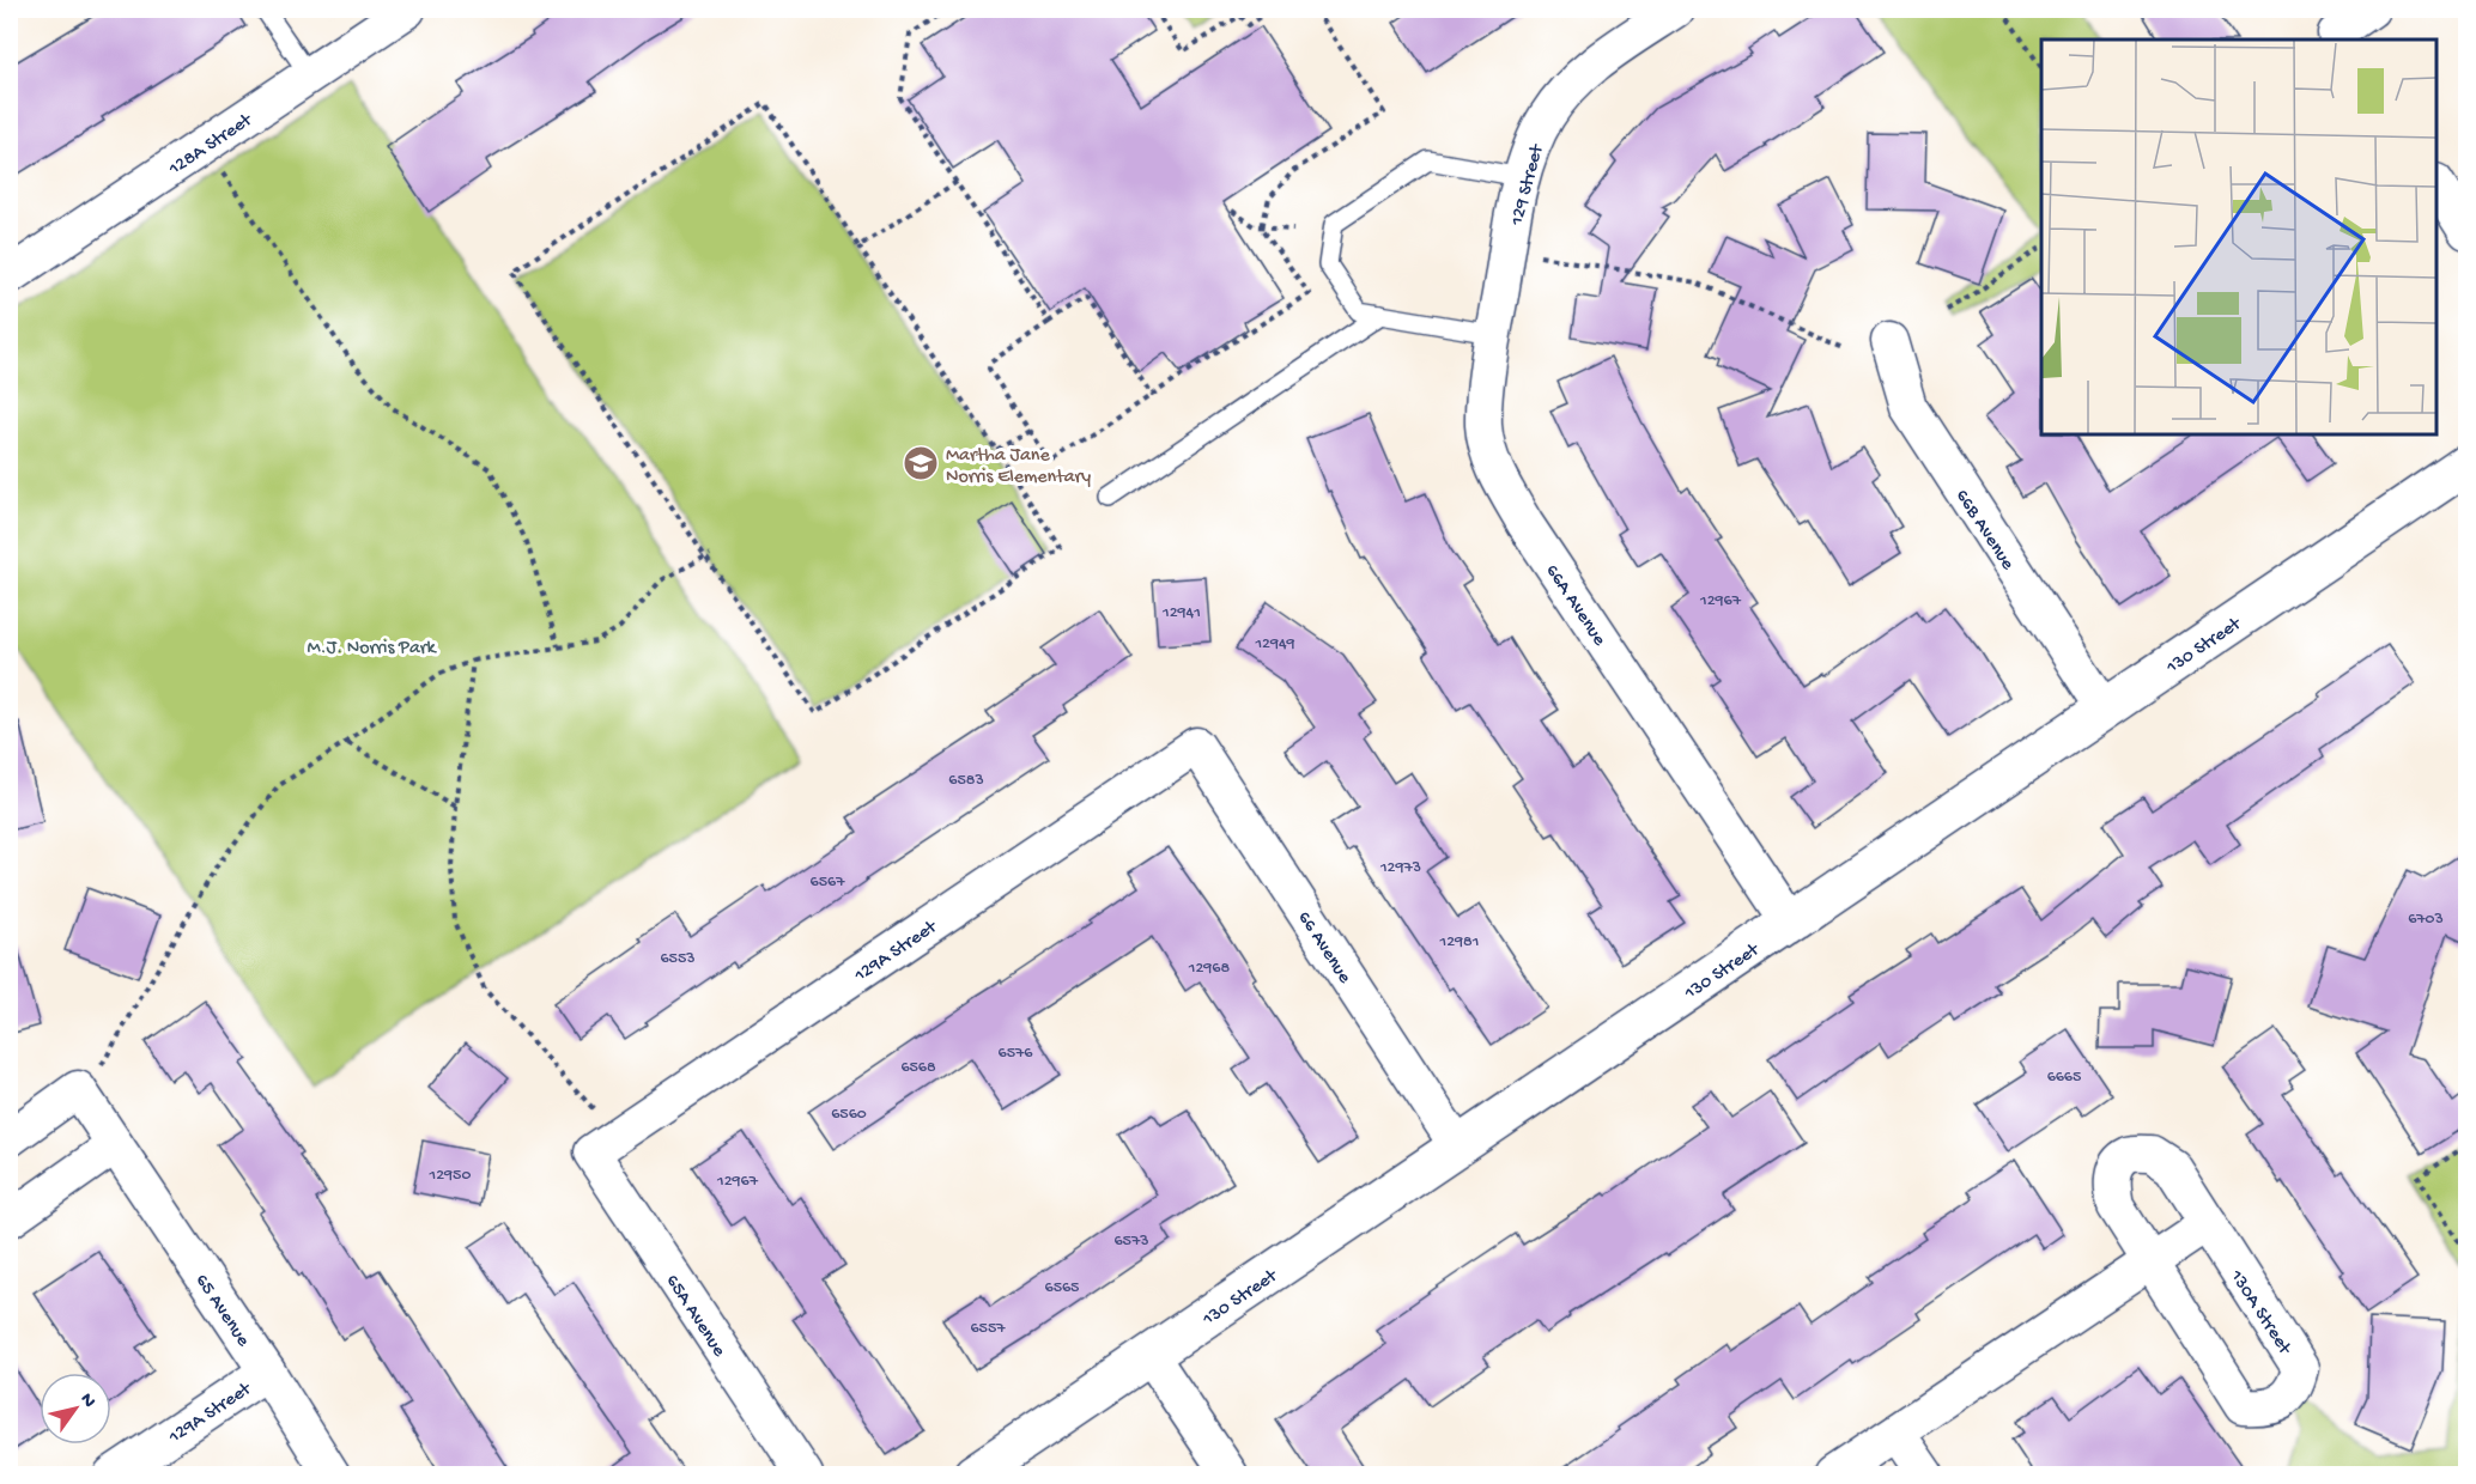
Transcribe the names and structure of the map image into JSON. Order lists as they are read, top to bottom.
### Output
{
  "streets": {
    "street": [
      "128A Street",
      "129 Street",
      "66B Avenue",
      "66A Avenue",
      "130 Street",
      "66 Avenue",
      "129A Street",
      "65 Avenue",
      "130A Street",
      "65A Avenue"
    ]
  },
  "crossings": [
    ["129 Street", "66A Avenue"],
    ["66B Avenue", "130 Street"],
    ["66A Avenue", "130 Street"],
    ["130 Street", "66 Avenue"],
    ["66 Avenue", "129A Street"],
    ["129A Street", "65 Avenue"],
    ["129A Street", "65A Avenue"]
  ],
  "parks": ["M.J. Norris Park"],
  "places": {
    "school or university": ["Martha Jane Norris Elementary"]
  },
  "house_numbers": [
    "12967",
    "12941",
    "12949",
    "6583",
    "12973",
    "6567",
    "6703",
    "12981",
    "6553",
    "12968",
    "6576",
    "6568",
    "6665",
    "6560",
    "12950",
    "12967",
    "6573",
    "6565",
    "6557"
  ],
  "north": "top right"
}
